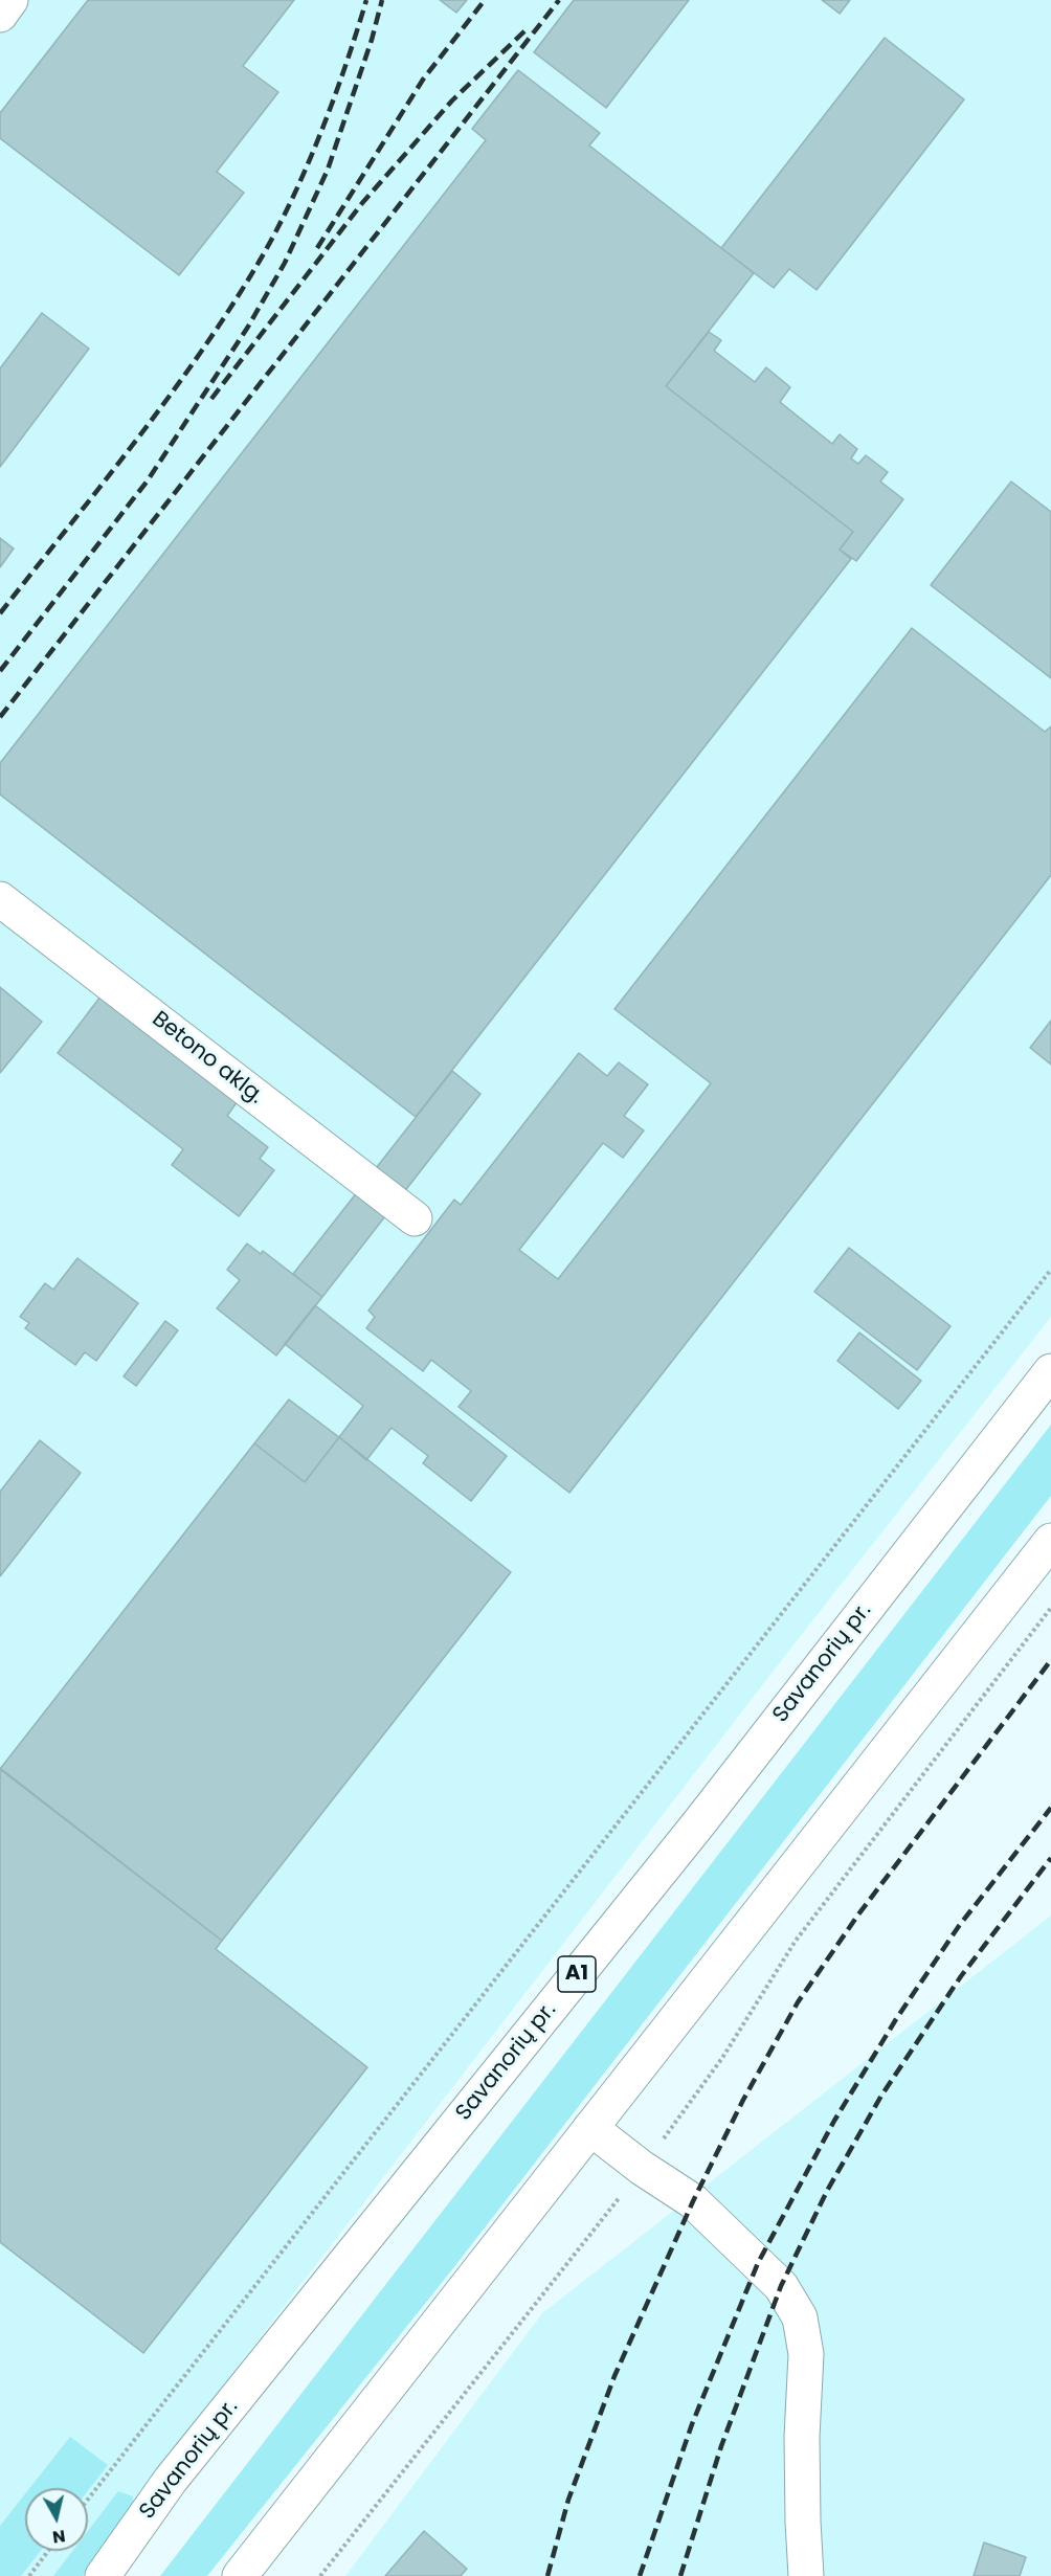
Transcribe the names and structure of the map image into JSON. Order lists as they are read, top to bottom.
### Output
{
  "streets": {
    "main road": ["Betono aklg.", "Savanorių pr.", "A1"]
  },
  "north": "bottom"
}
